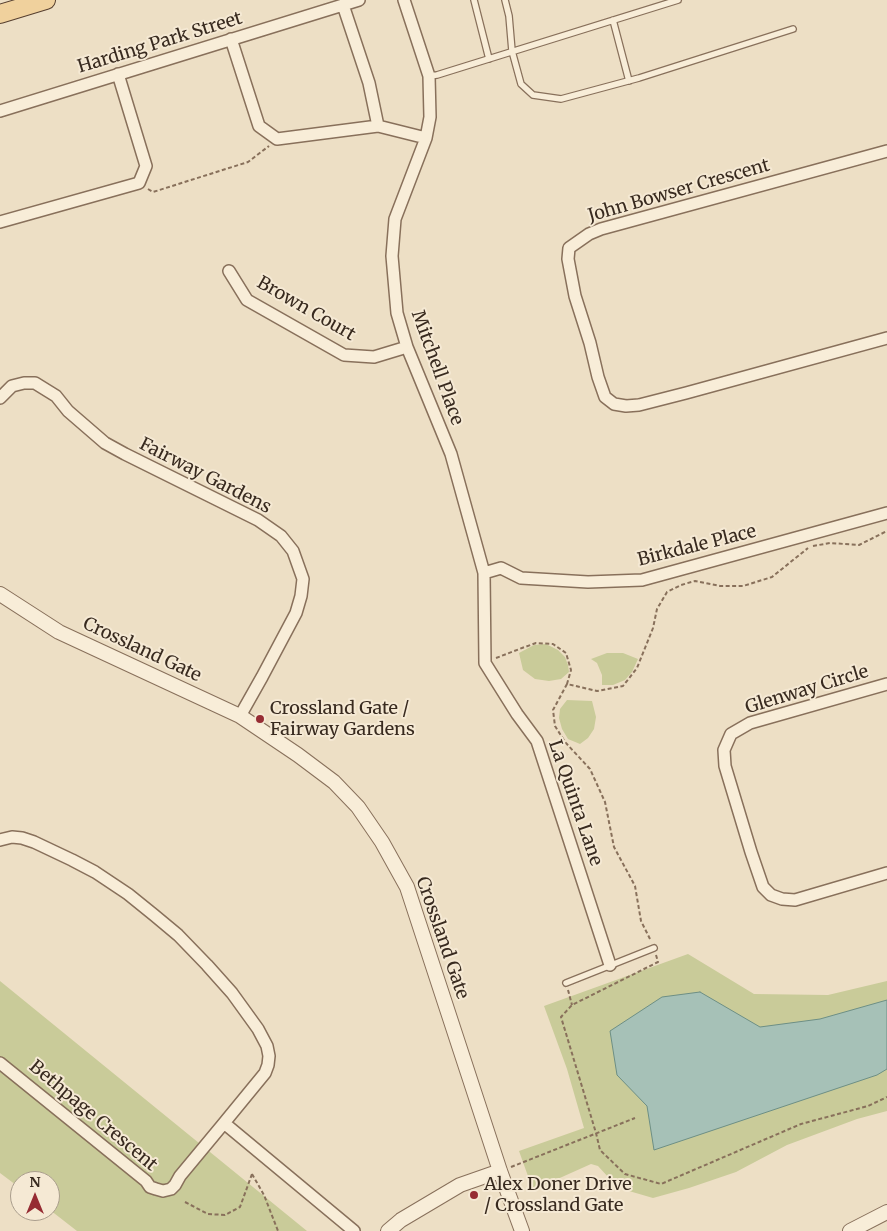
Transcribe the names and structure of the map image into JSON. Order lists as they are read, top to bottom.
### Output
{
  "streets": {
    "street": [
      "Harding Park Street",
      "John Bowser Crescent",
      "Brown Court",
      "Mitchell Place",
      "Fairway Gardens",
      "Birkdale Place",
      "Crossland Gate",
      "Glenway Circle",
      "La Quinta Lane",
      "Bethpage Crescent"
    ]
  },
  "crossings": [
    ["Brown Court", "Mitchell Place"],
    ["Mitchell Place", "Birkdale Place"],
    ["Mitchell Place", "La Quinta Lane"],
    ["Fairway Gardens", "Crossland Gate"]
  ],
  "places": ["Crossland Gate / Fairway Gardens", "Alex Doner Drive / Crossland Gate"],
  "north": "top"
}
